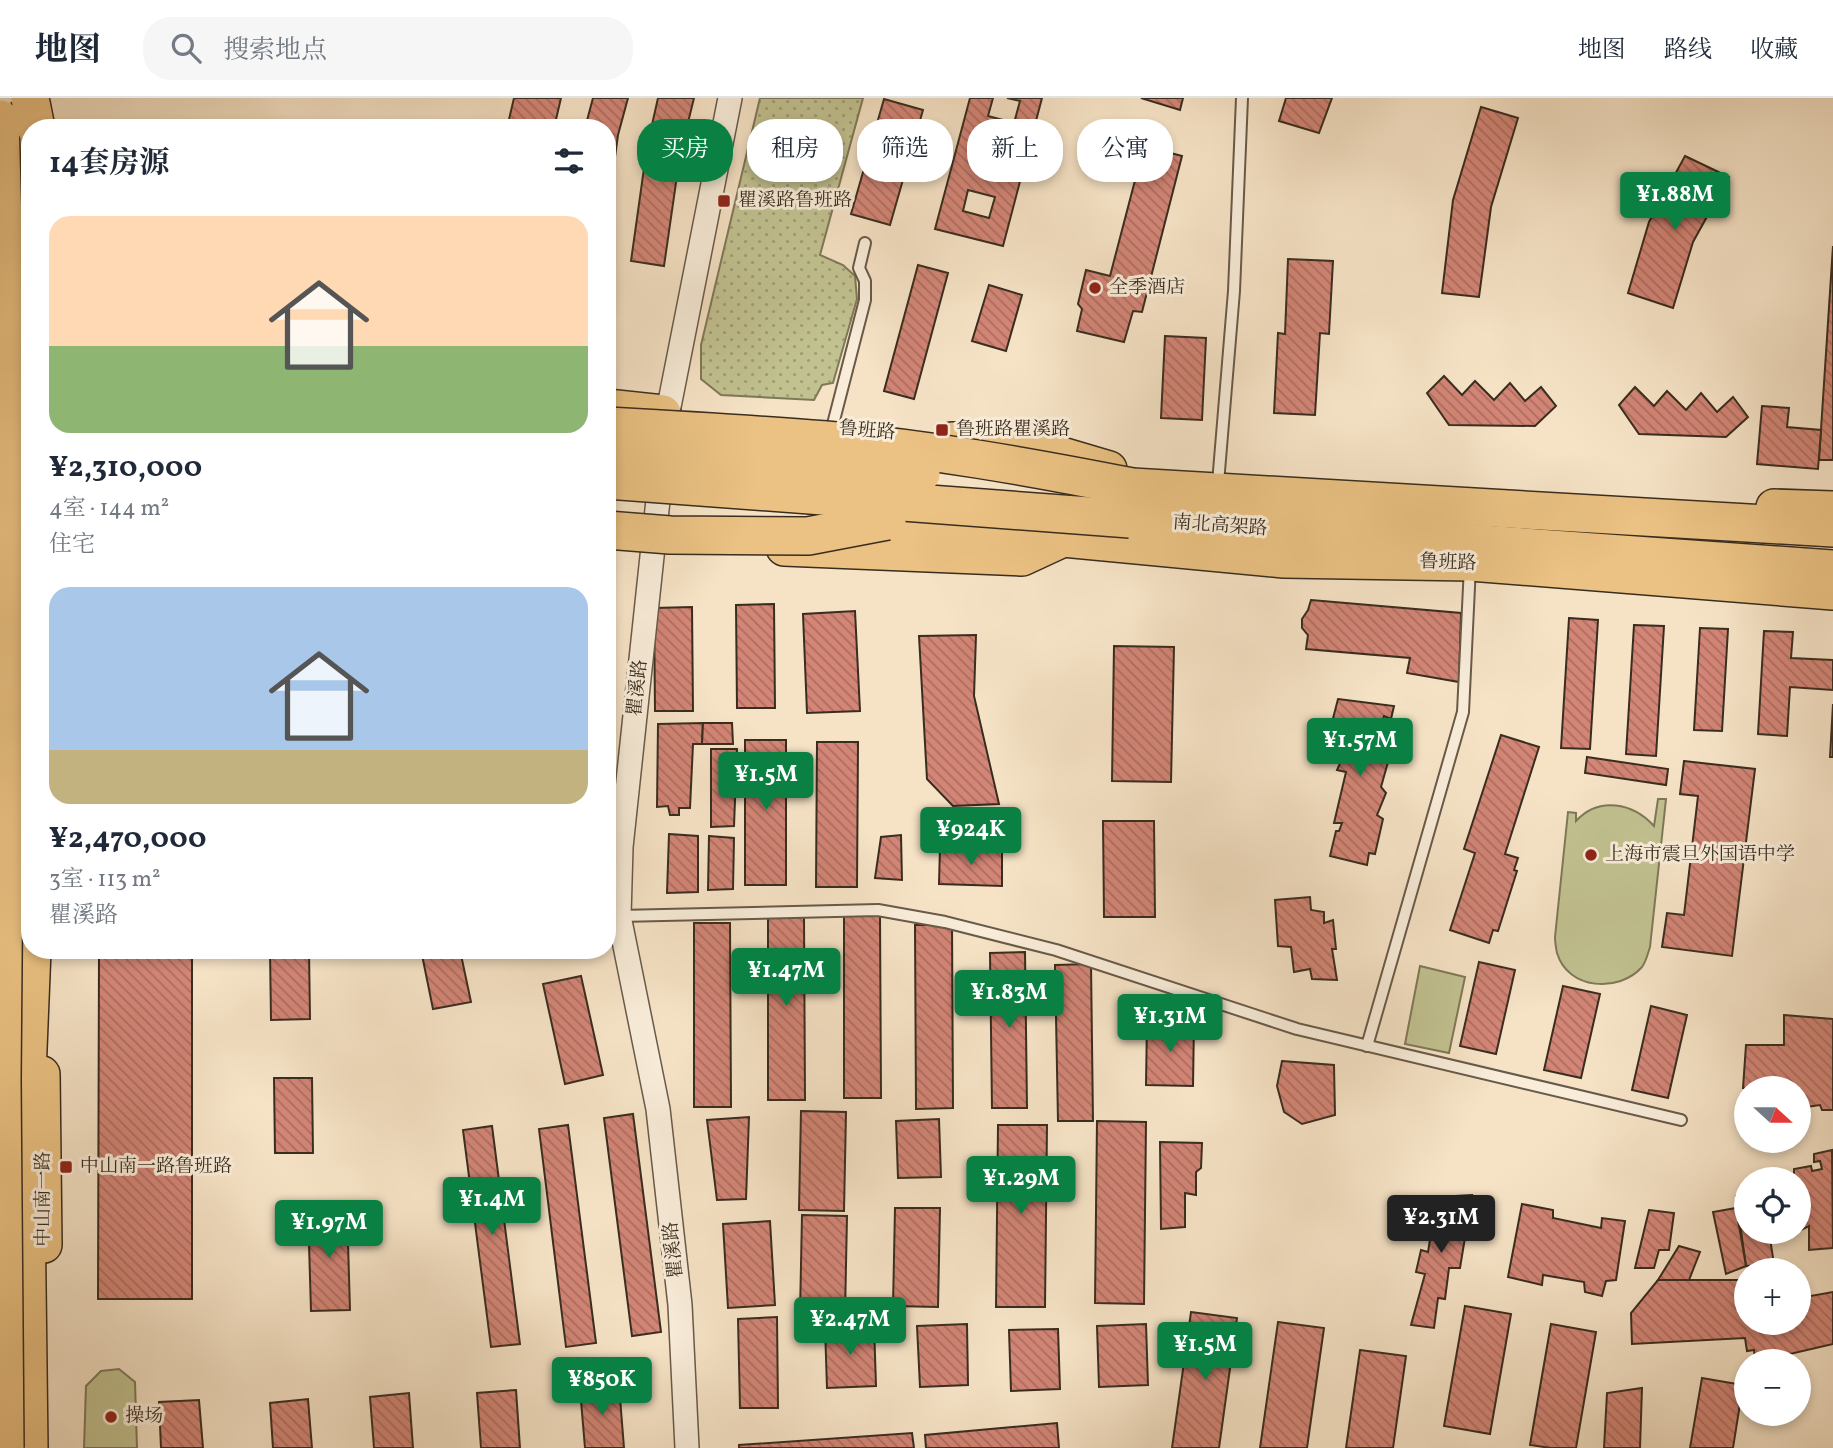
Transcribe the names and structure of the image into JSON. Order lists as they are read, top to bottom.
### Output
{
  "streets": {
    "highway": ["南北高架路"],
    "main road": ["鲁班路", "中山南一路"],
    "street": ["瞿溪路"]
  },
  "crossings": [
    ["鲁班路", "南北高架路"],
    ["鲁班路", "瞿溪路"]
  ],
  "places": {
    "transit": ["瞿溪路鲁班路", "鲁班路瞿溪路", "中山南一路鲁班路"],
    "other": ["全季酒店", "上海市震旦外国语中学", "操场"]
  },
  "north": "right",
  "page": {
    "header": "地图",
    "search": "搜索地点",
    "nav": ["地图", "路线", "收藏"],
    "chip": [
      "买房",
      "租房",
      "筛选",
      "新上",
      "公寓"
    ],
    "heading": "14套房源",
    "price": [
      "¥1.88M",
      "¥1.57M",
      "¥1.5M",
      "¥924K",
      "¥1.47M",
      "¥1.83M",
      "¥1.31M",
      "¥1.29M",
      "¥1.4M",
      "¥2.31M",
      "¥1.97M",
      "¥2.47M",
      "¥1.5M",
      "¥850K"
    ],
    "list": [
      {
        "name": "¥2,310,000",
        "note": "4室 · 144 m² · 住宅"
      },
      {
        "name": "¥2,470,000",
        "note": "3室 · 113 m² · 瞿溪路"
      }
    ],
    "map_buttons": ["+", "−"]
  }
}
